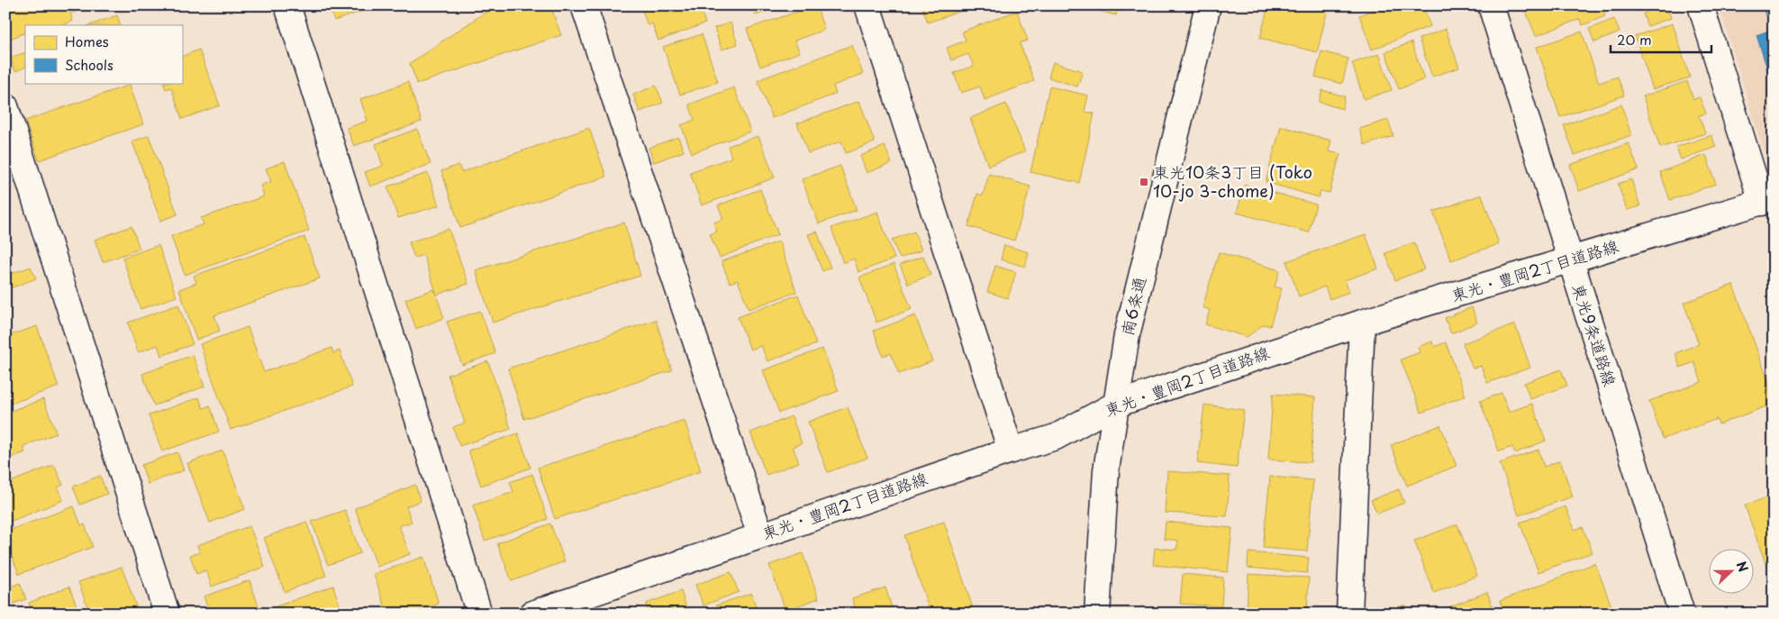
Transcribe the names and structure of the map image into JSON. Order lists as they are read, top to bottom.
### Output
{
  "streets": {
    "street": ["東光・豊岡2丁目道路線", "南6条通", "東光9条道路線"]
  },
  "crossings": [
    ["東光・豊岡2丁目道路線", "南6条通"],
    ["東光・豊岡2丁目道路線", "東光9条道路線"]
  ],
  "places": {
    "transit": ["東光10条3丁目 (Toko 10-jo 3-chome)"]
  },
  "legend": ["Homes", "Schools"],
  "scale_bar": "20 m",
  "north": "right"
}
